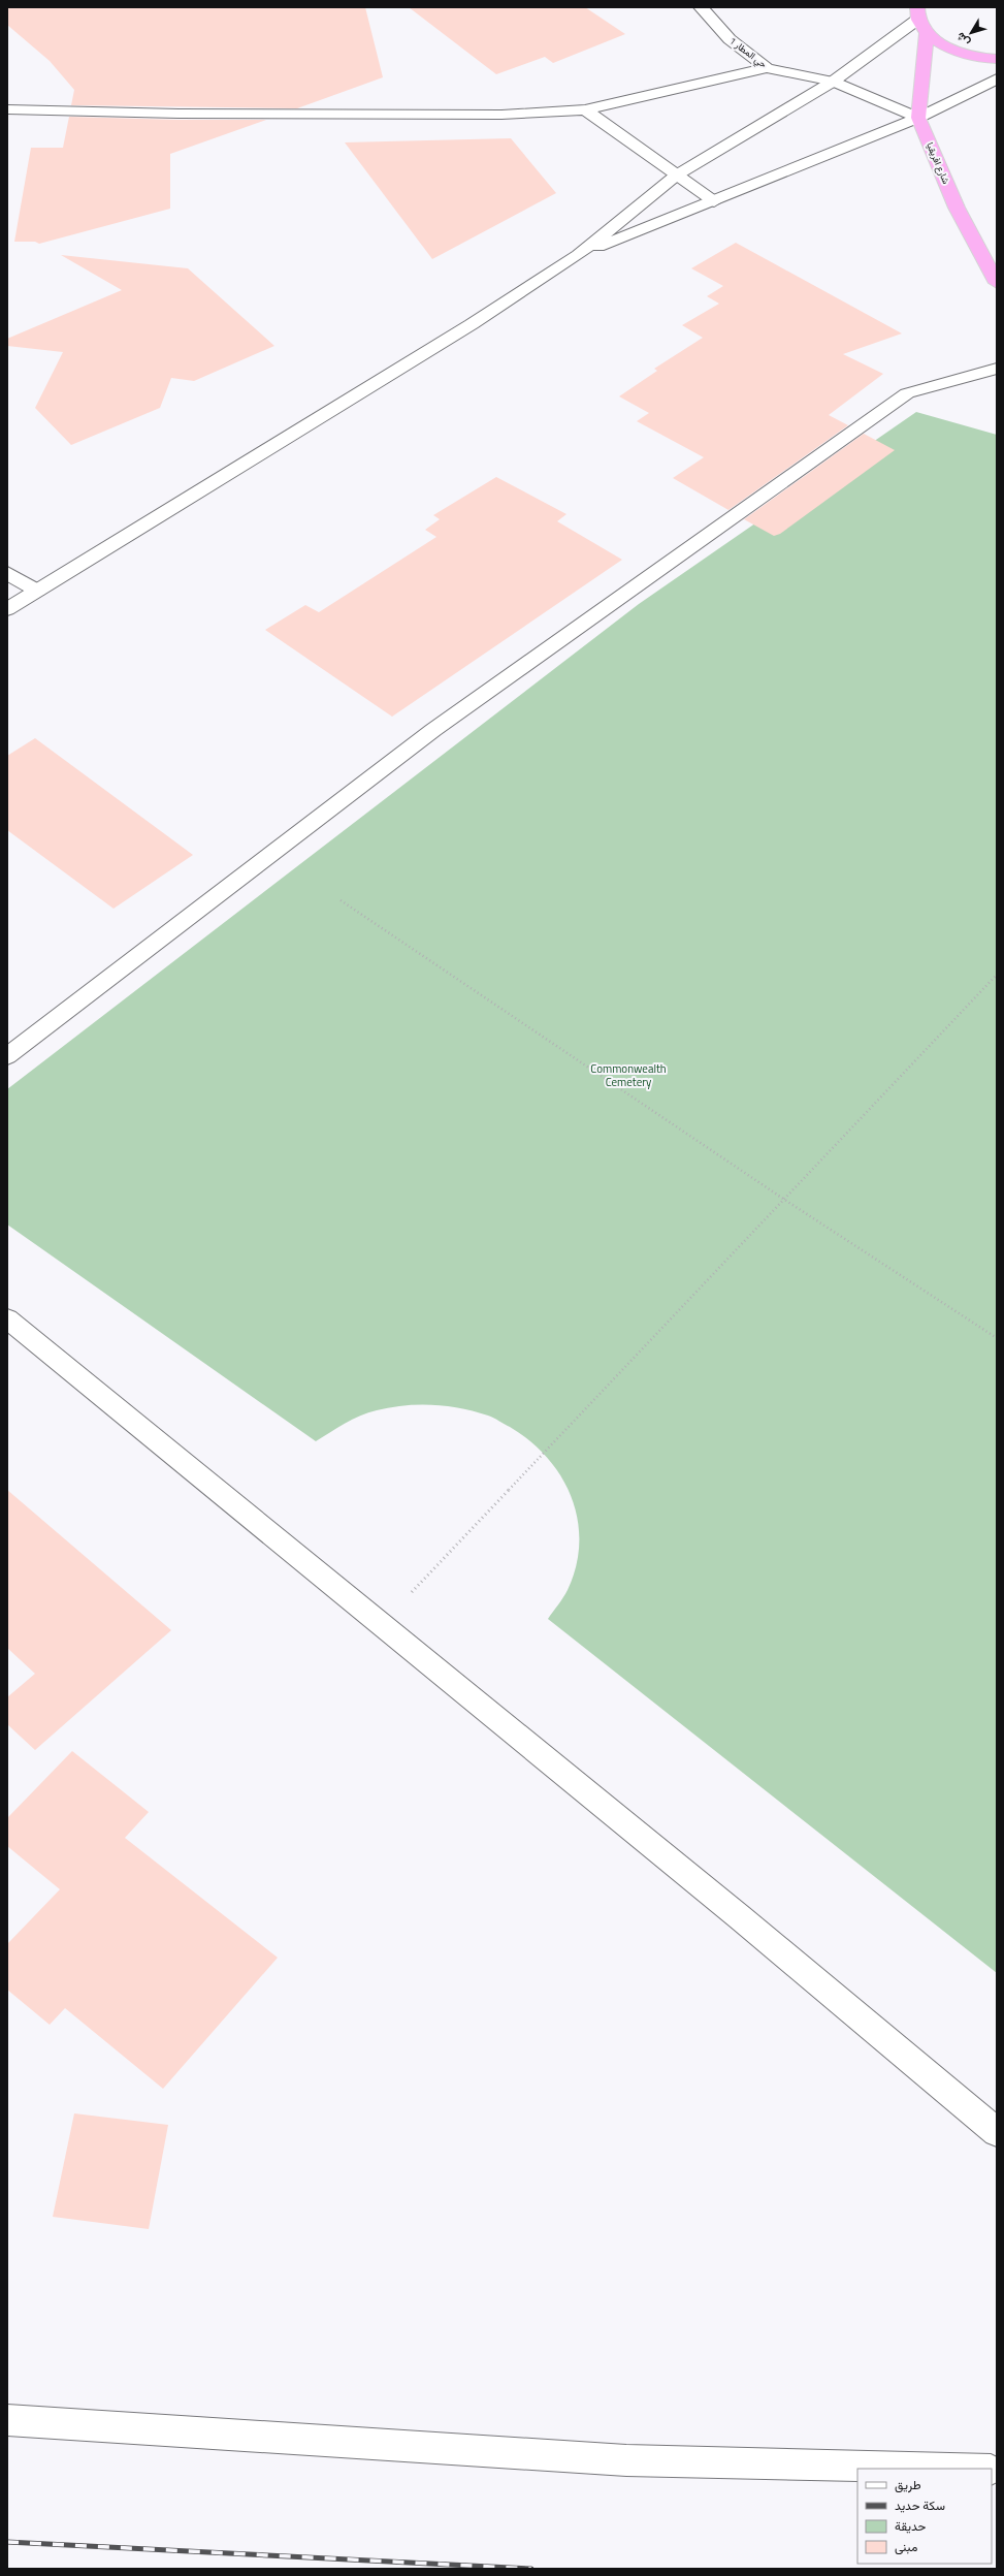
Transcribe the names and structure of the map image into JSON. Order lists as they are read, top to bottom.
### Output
{
  "streets": {
    "highway": ["شارع افريقيا"],
    "street": ["حي المطار 1"]
  },
  "crossings": [
    ["حي المطار 1", "شارع افريقيا"]
  ],
  "parks": ["Commonwealth Cemetery"],
  "legend": [
    "طريق",
    "سكة حديد",
    "حديقة",
    "مبنى"
  ],
  "north": "bottom left"
}
